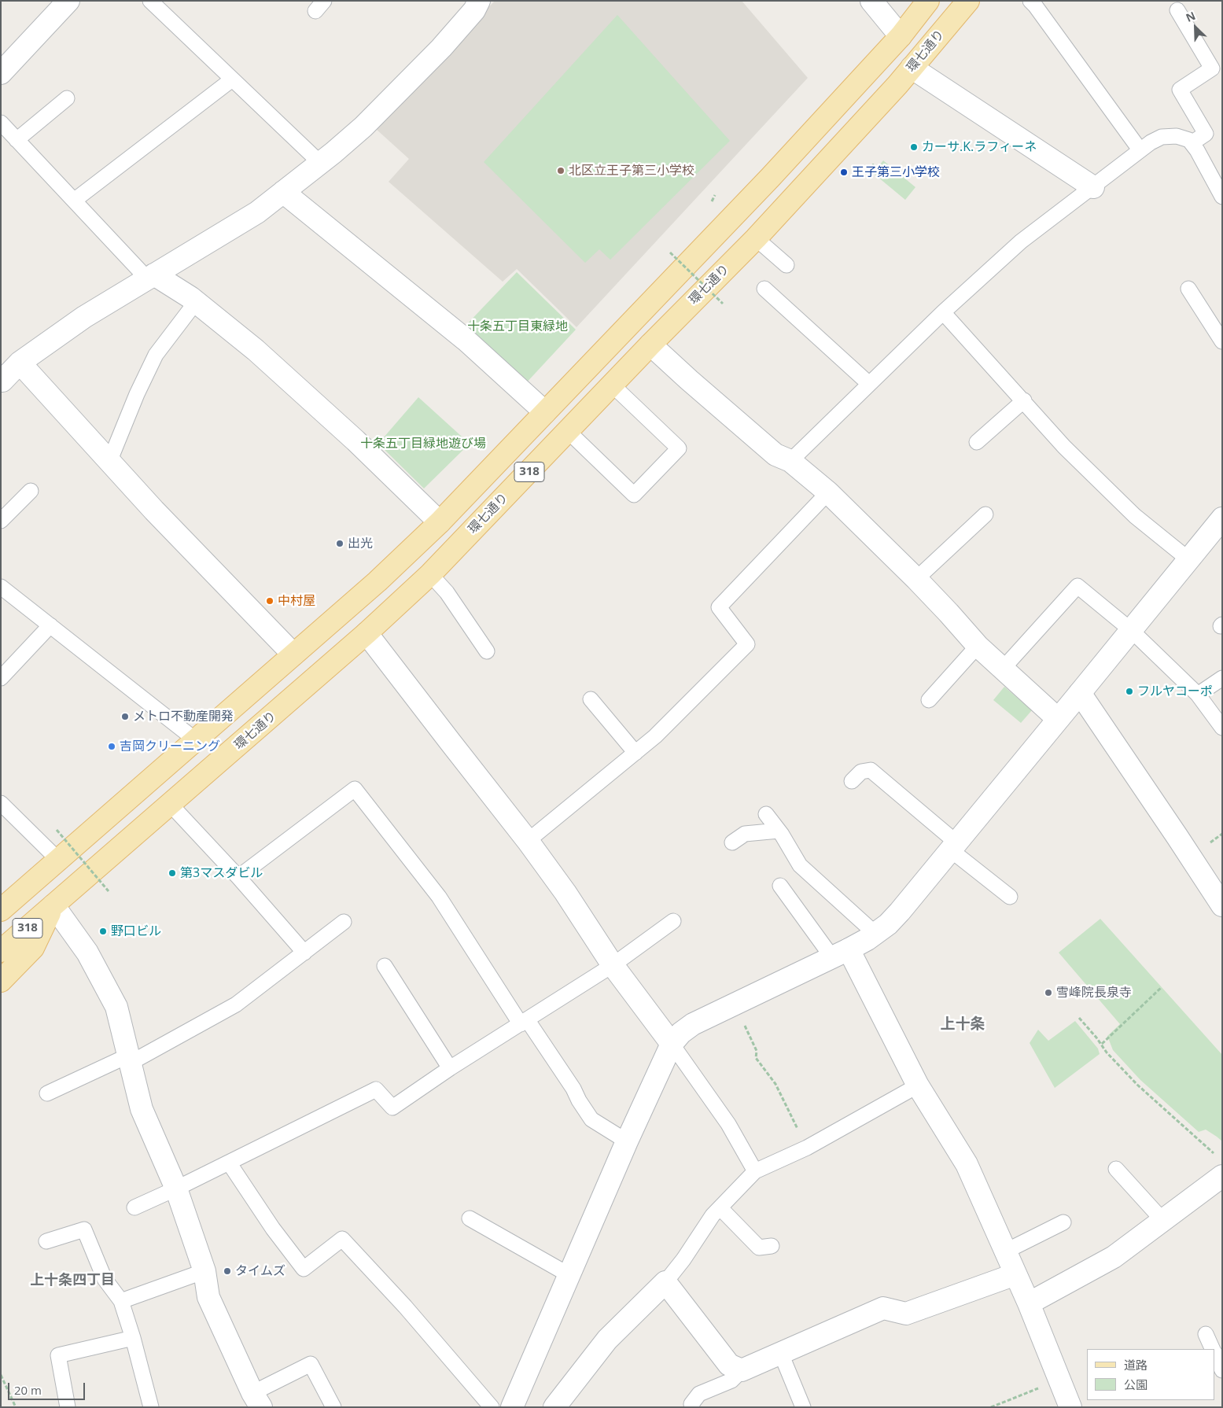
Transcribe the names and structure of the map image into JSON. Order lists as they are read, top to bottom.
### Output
{
  "streets": {
    "main road": ["環七通り", "318"]
  },
  "districts": ["上十条", "上十条四丁目"],
  "parks": ["十条五丁目東緑地", "十条五丁目緑地遊び場"],
  "places": [
    "カーサ.K.ラフィーネ",
    "北区立王子第三小学校",
    "王子第三小学校",
    "出光",
    "中村屋",
    "フルヤコーポ",
    "メトロ不動産開発",
    "吉岡クリーニング",
    "第3マスダビル",
    "野口ビル",
    "雪峰院長泉寺",
    "タイムズ"
  ],
  "legend": ["道路", "公園"],
  "scale_bar": "20 m",
  "north": "top left"
}
